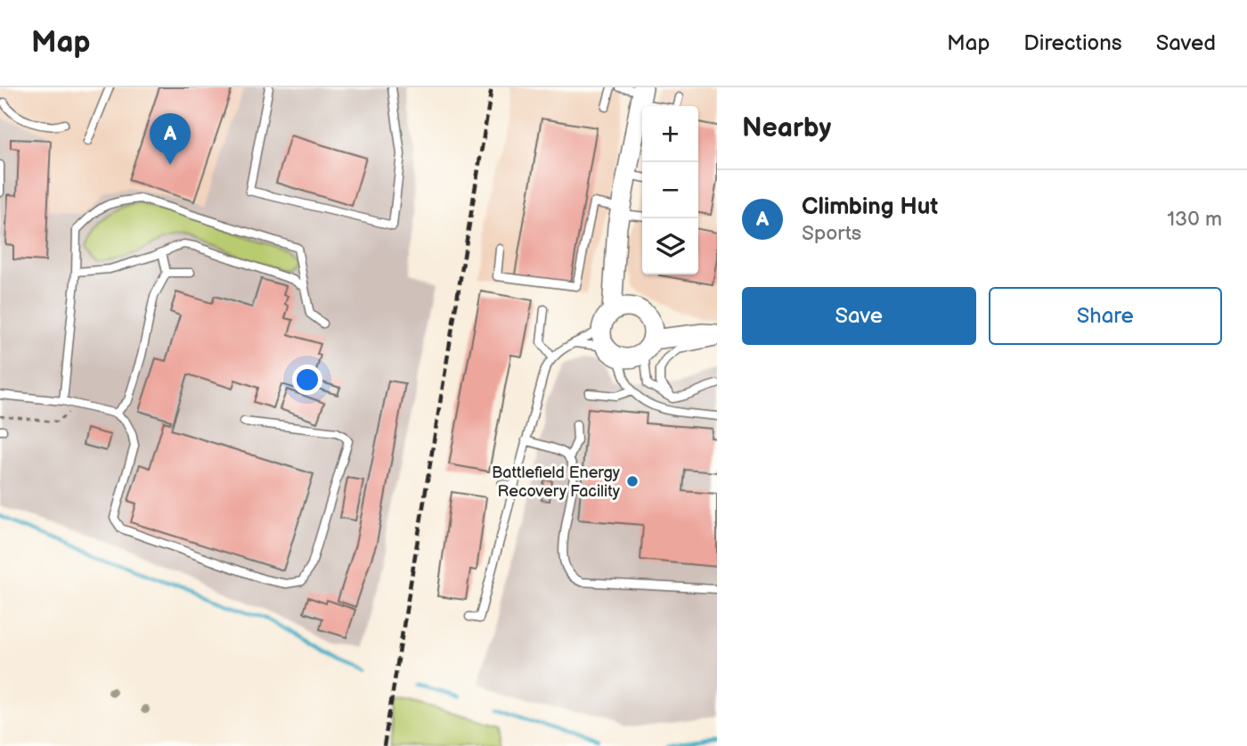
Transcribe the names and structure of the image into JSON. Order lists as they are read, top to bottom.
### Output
{
  "places": ["Battlefield Energy Recovery Facility"],
  "page": {
    "header": "Map",
    "nav": ["Map", "Directions", "Saved"],
    "heading": "Nearby",
    "map_buttons": ["+", "−"],
    "pins": "A",
    "list": [
      {
        "mark": "A",
        "name": "Climbing Hut",
        "note": "Sports",
        "value": "130 m"
      }
    ],
    "buttons": ["Save", "Share"]
  }
}
